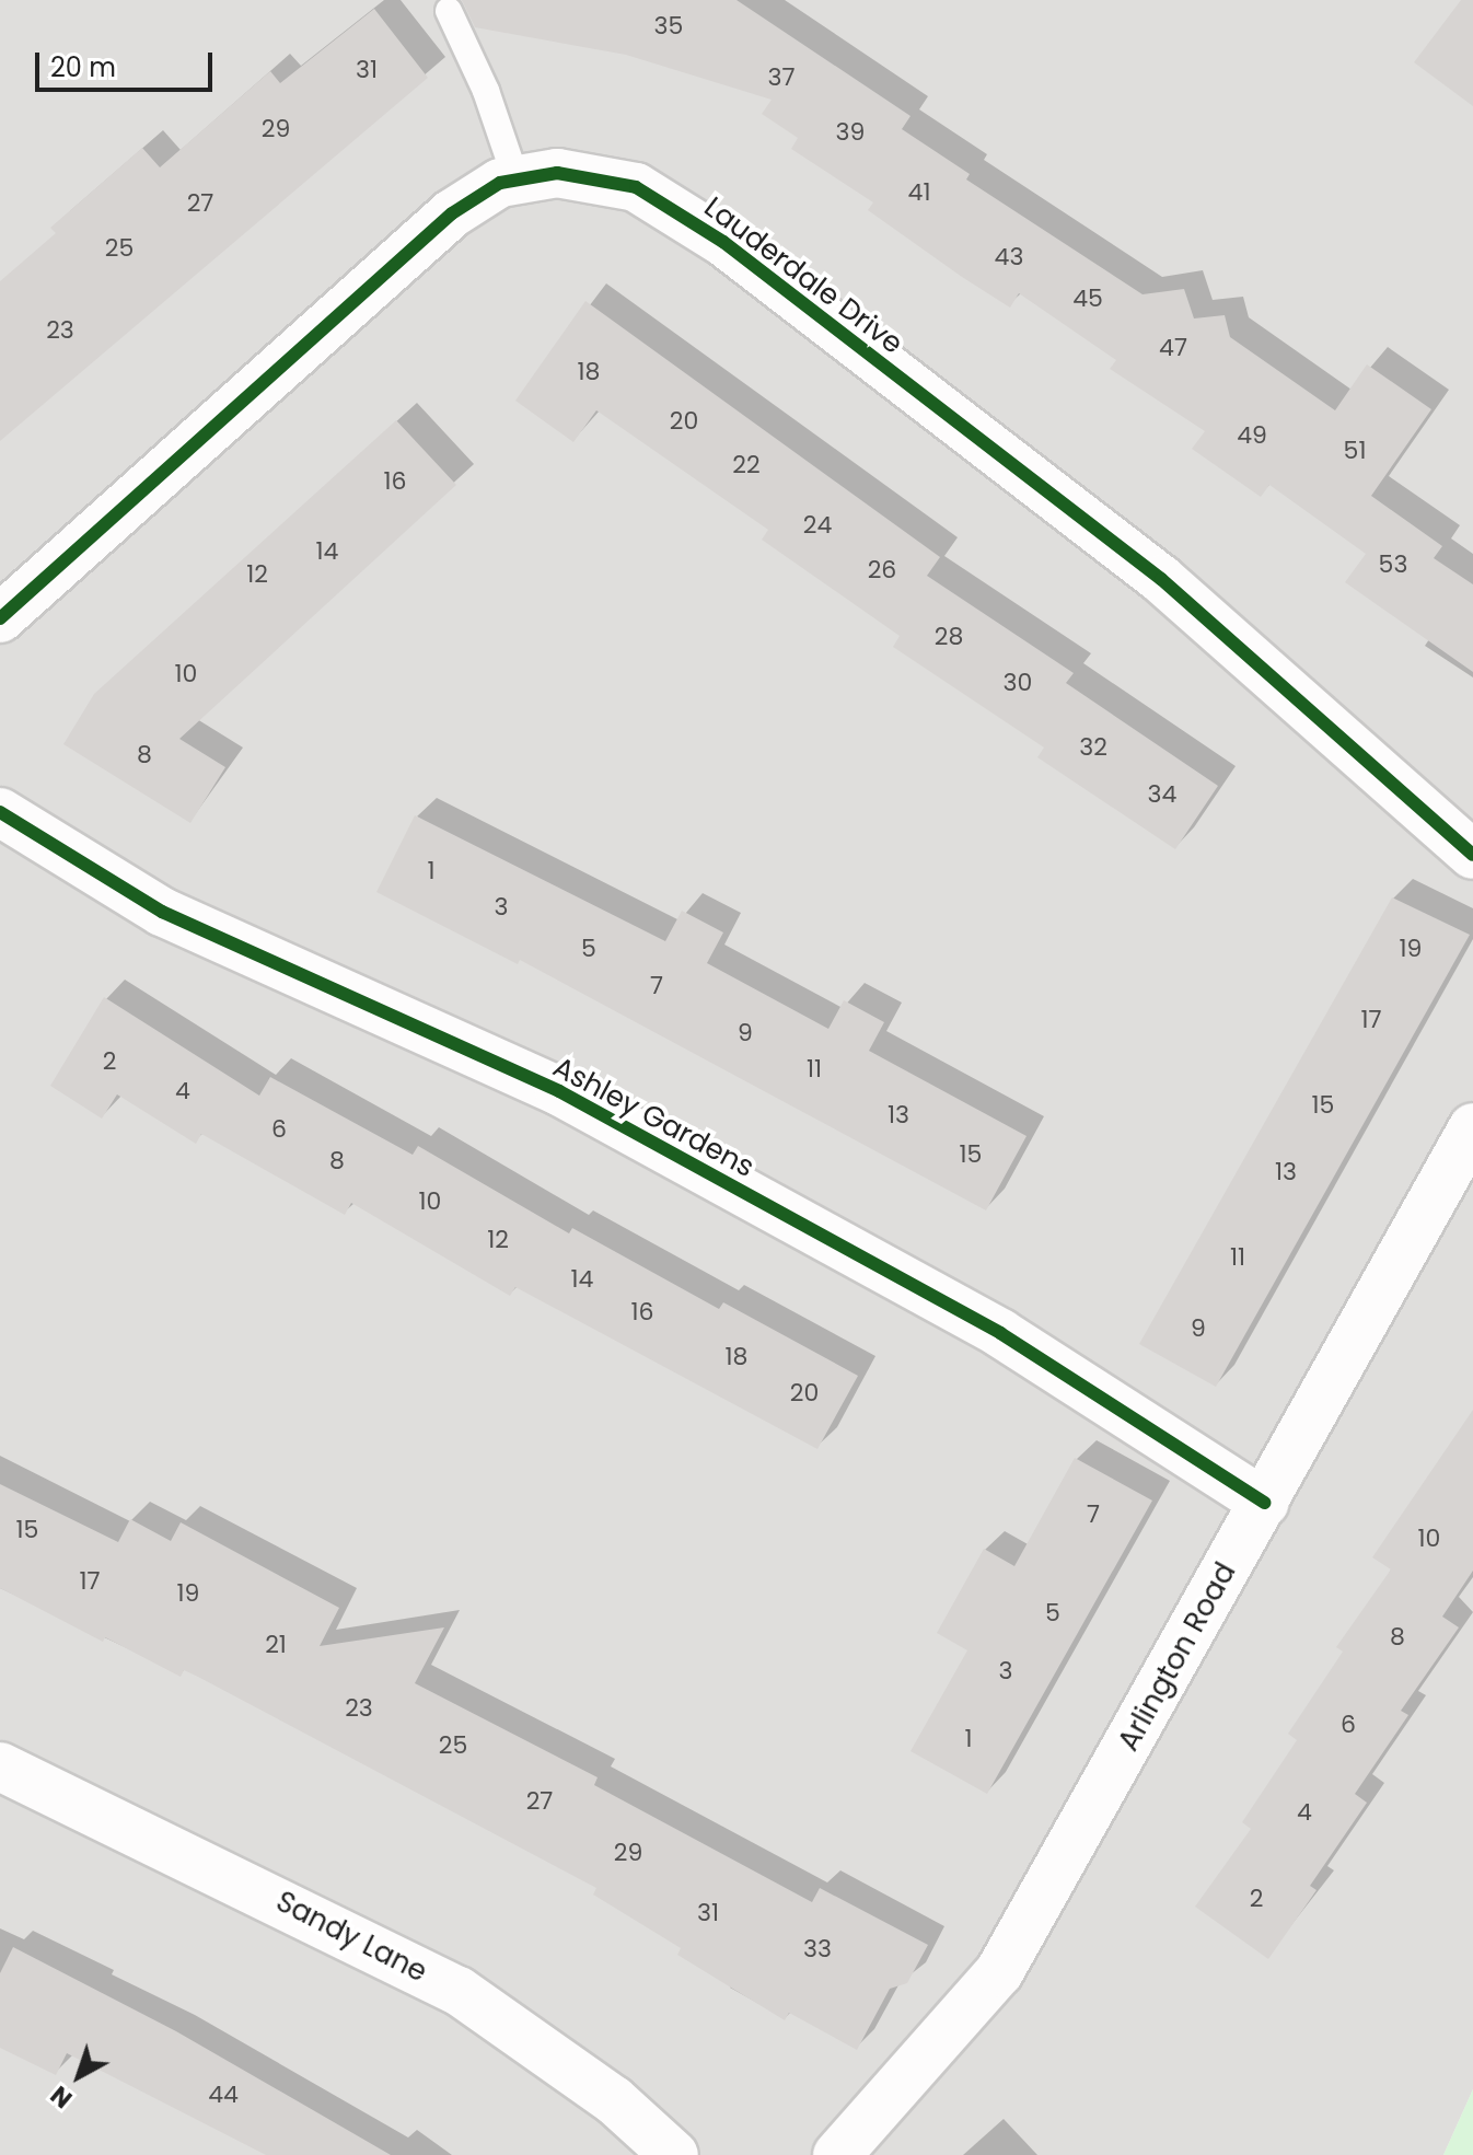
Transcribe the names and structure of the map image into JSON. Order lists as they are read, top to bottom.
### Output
{
  "streets": {
    "street": [
      "Lauderdale Drive",
      "Ashley Gardens",
      "Arlington Road",
      "Sandy Lane"
    ]
  },
  "crossings": [
    ["Ashley Gardens", "Arlington Road"]
  ],
  "house_numbers": [
    "35",
    "31",
    "37",
    "29",
    "39",
    "41",
    "27",
    "25",
    "43",
    "45",
    "23",
    "47",
    "18",
    "20",
    "49",
    "51",
    "22",
    "16",
    "24",
    "14",
    "53",
    "26",
    "12",
    "28",
    "10",
    "30",
    "32",
    "8",
    "34",
    "1",
    "3",
    "5",
    "19",
    "7",
    "17",
    "9",
    "2",
    "11",
    "4",
    "15",
    "13",
    "6",
    "15",
    "8",
    "13",
    "10",
    "12",
    "11",
    "14",
    "16",
    "9",
    "18",
    "20",
    "7",
    "15",
    "10",
    "17",
    "19",
    "5",
    "8",
    "21",
    "3",
    "23",
    "6",
    "1",
    "25",
    "27",
    "4",
    "29",
    "2",
    "31",
    "33",
    "44"
  ],
  "scale_bar": "20 m",
  "north": "bottom left"
}
